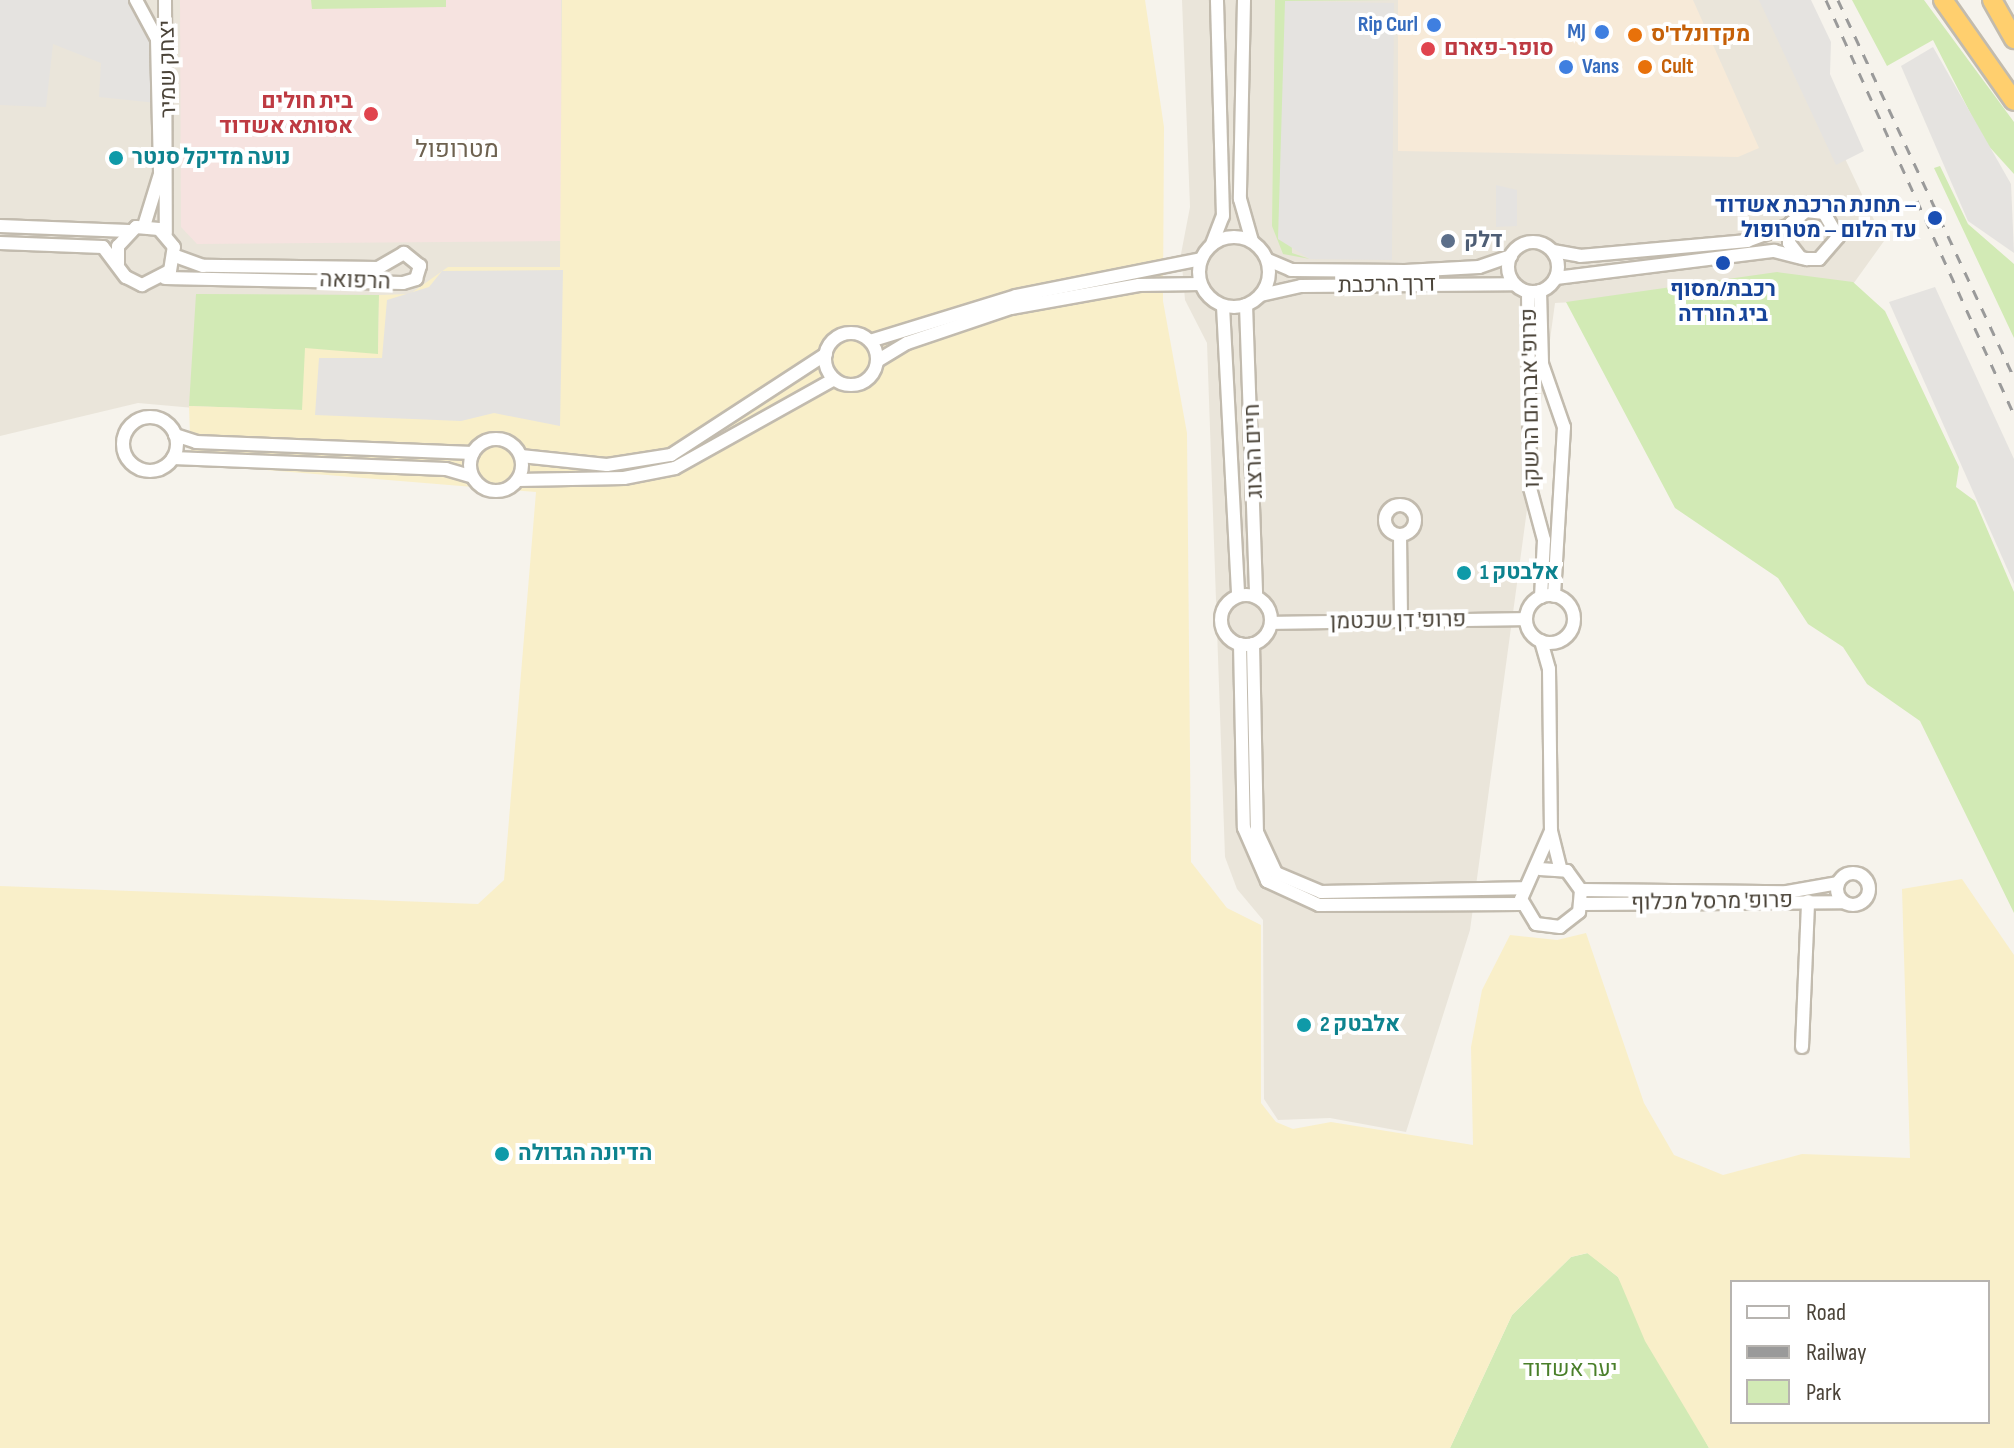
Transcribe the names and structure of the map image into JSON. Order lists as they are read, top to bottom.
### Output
{
  "streets": {
    "street": [
      "יצחק שמיר",
      "הרפואה",
      "דרך הרכבת",
      "פרופ' אברהם הרשקו",
      "חיים הרצוג",
      "פרופ' דן שכטמן",
      "פרופ' מרסל מכלוף"
    ]
  },
  "crossings": [
    ["יצחק שמיר", "הרפואה"],
    ["דרך הרכבת", "פרופ' אברהם הרשקו"],
    ["דרך הרכבת", "חיים הרצוג"],
    ["חיים הרצוג", "פרופ' דן שכטמן"]
  ],
  "districts": ["מטרופול"],
  "parks": ["יער אשדוד"],
  "places": [
    "Rip Curl",
    "MJ",
    "מקדונלד'ס",
    "סופר-פארם",
    "Vans",
    "Cult",
    "בית חולים אסותא אשדוד",
    "נועה מדיקל סנטר",
    "תחנת הרכבת אשדוד – עד הלום – מטרופול",
    "דלק",
    "רכבת/מסוף ביג הורדה",
    "אלבטק 1",
    "אלבטק 2",
    "הדיונה הגדולה"
  ],
  "legend": ["Road", "Railway", "Park"]
}
